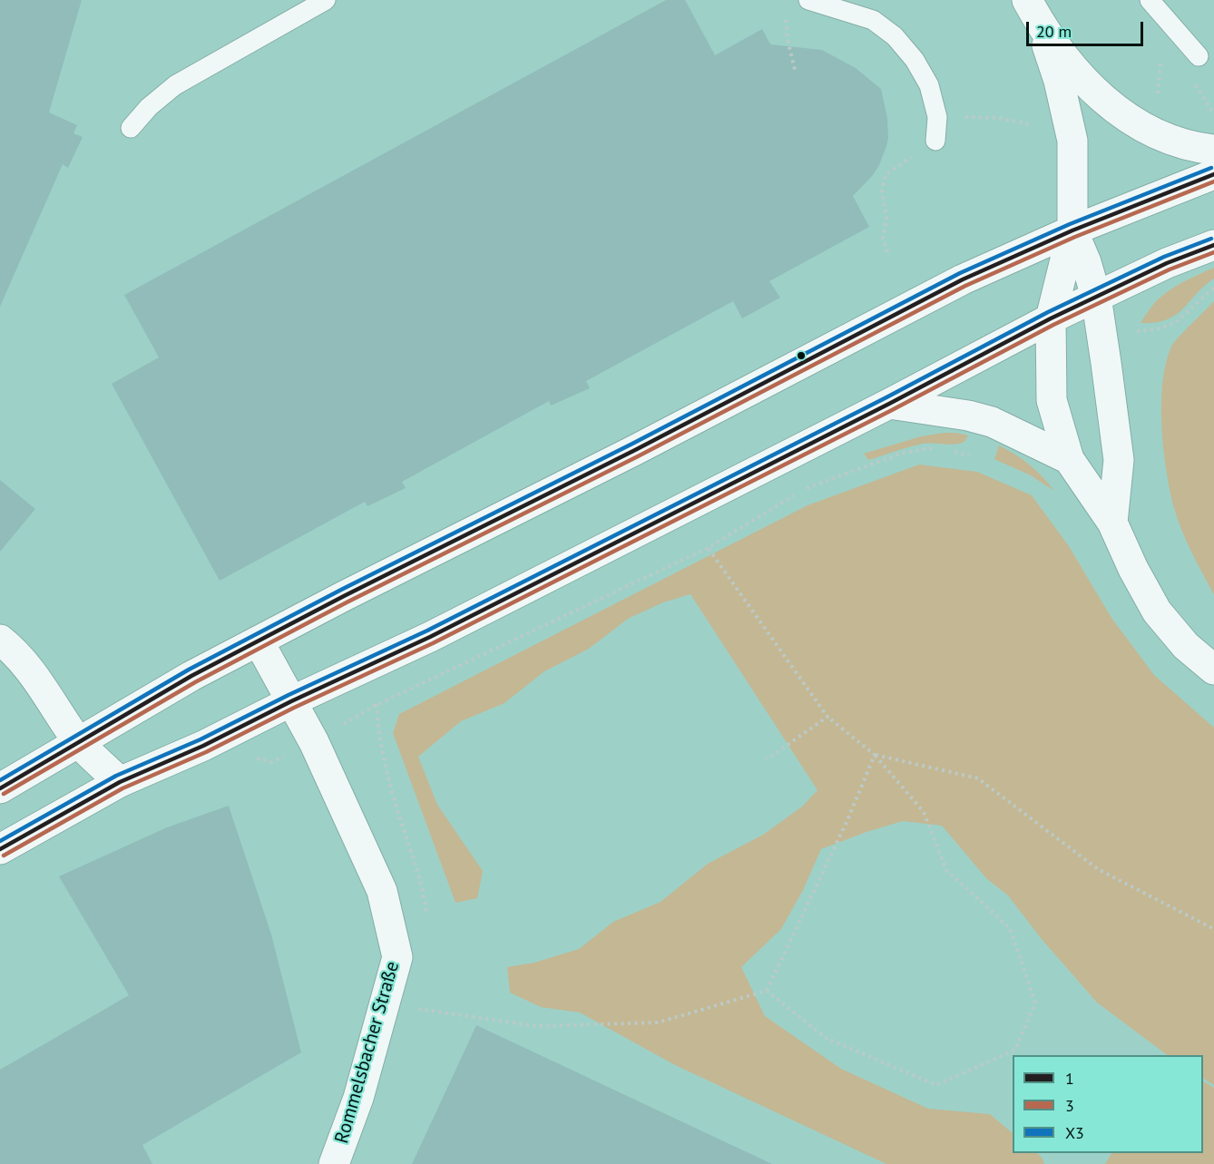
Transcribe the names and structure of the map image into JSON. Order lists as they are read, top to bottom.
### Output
{
  "streets": {
    "main road": ["Rommelsbacher Straße"]
  },
  "lines": ["transit line X3", "transit line 1", "transit line 3"],
  "legend": ["1", "3", "X3"],
  "scale_bar": "20 m"
}
